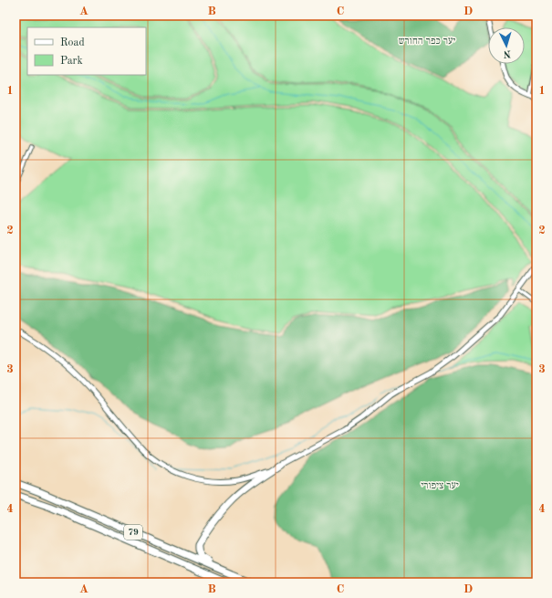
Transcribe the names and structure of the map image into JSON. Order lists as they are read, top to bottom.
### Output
{
  "streets": {
    "highway": ["79"]
  },
  "parks": ["יער כפר החורש", "יער ציפורי"],
  "legend": ["Road", "Park"],
  "north": "bottom",
  "grid": {
    "columns": [
      "A",
      "B",
      "C",
      "D"
    ],
    "rows": [
      "1",
      "2",
      "3",
      "4"
    ]
  }
}
